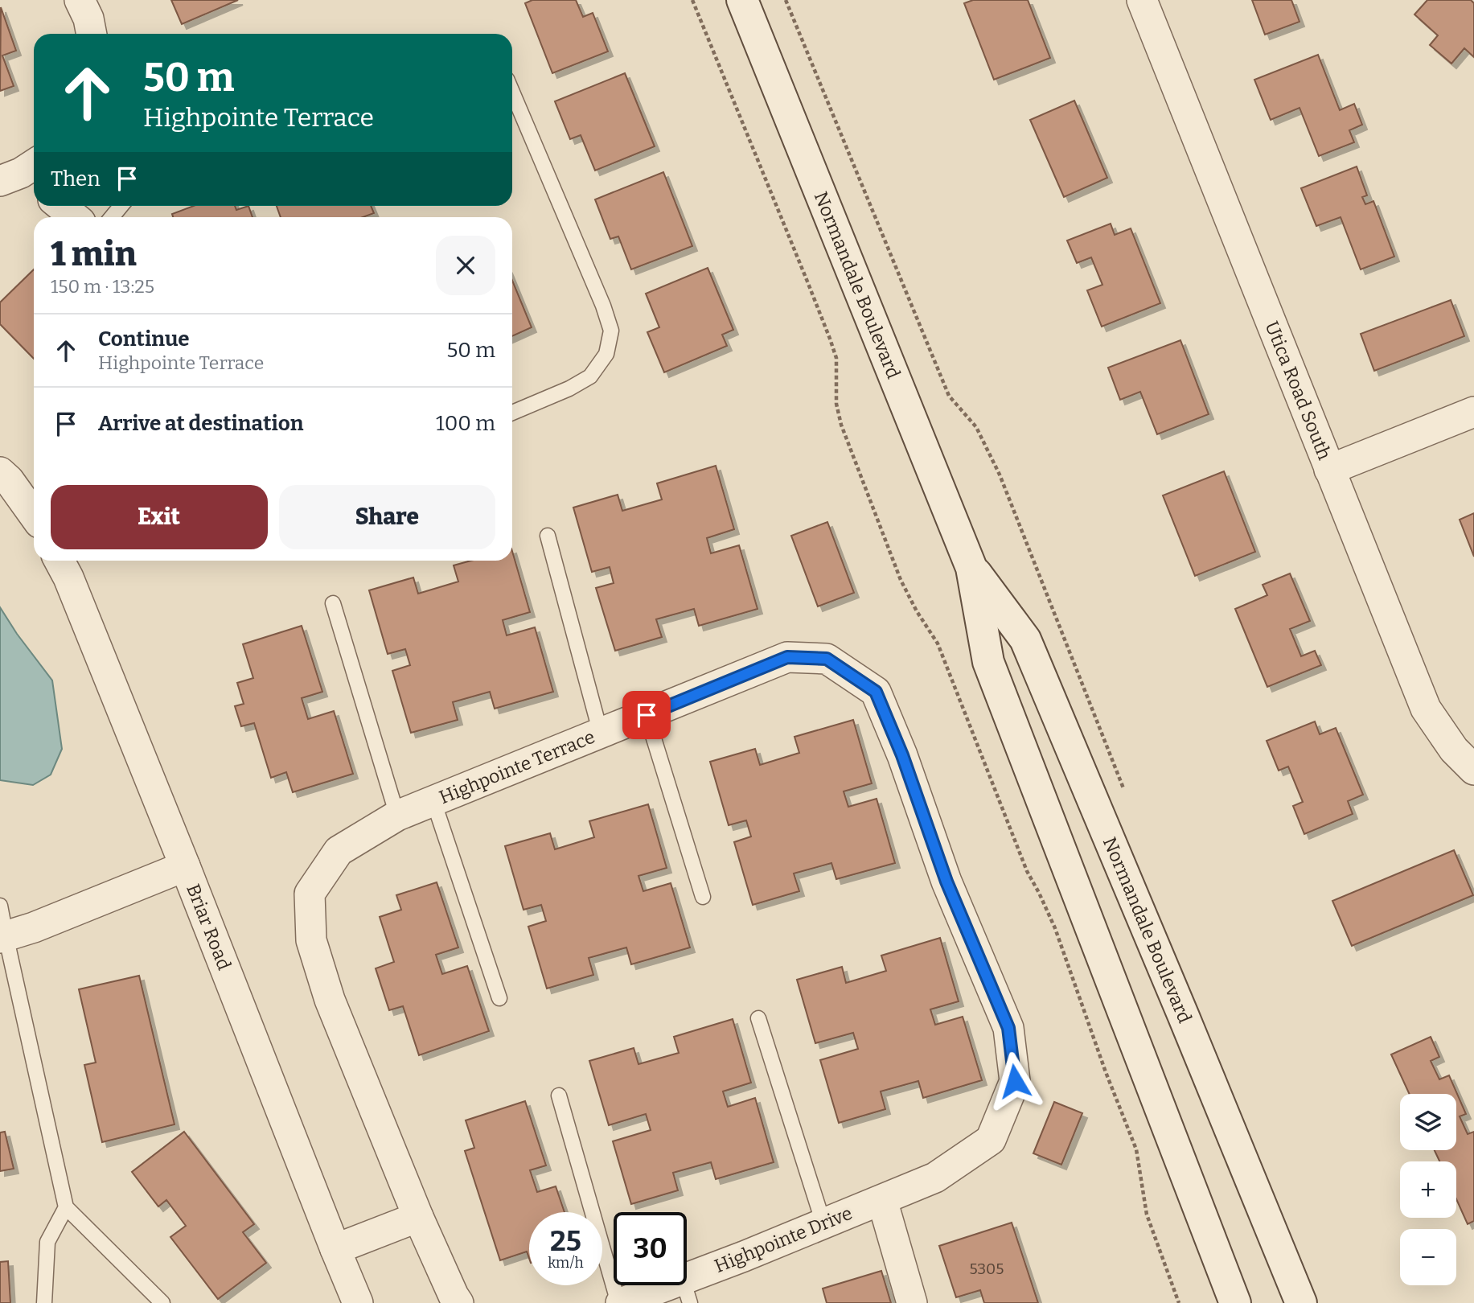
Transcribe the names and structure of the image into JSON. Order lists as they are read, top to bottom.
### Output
{
  "streets": {
    "main road": ["Normandale Boulevard"],
    "street": [
      "Utica Road South",
      "Highpointe Terrace",
      "Briar Road",
      "Highpointe Drive"
    ]
  },
  "crossings": [
    ["Highpointe Terrace", "Highpointe Drive"]
  ],
  "house_numbers": ["5305"],
  "page": {
    "turn": ["50 m", "Highpointe Terrace"],
    "then": "Then",
    "heading": ["1 min", "150 m · 13:25"],
    "list": [
      {
        "name": "Continue",
        "note": "Highpointe Terrace",
        "value": "50 m"
      },
      {
        "name": "Arrive at destination",
        "value": "100 m"
      }
    ],
    "buttons": ["Exit", "Share"],
    "map_buttons": ["+", "−"],
    "speed": "25 km/h",
    "limit": "30"
  }
}
